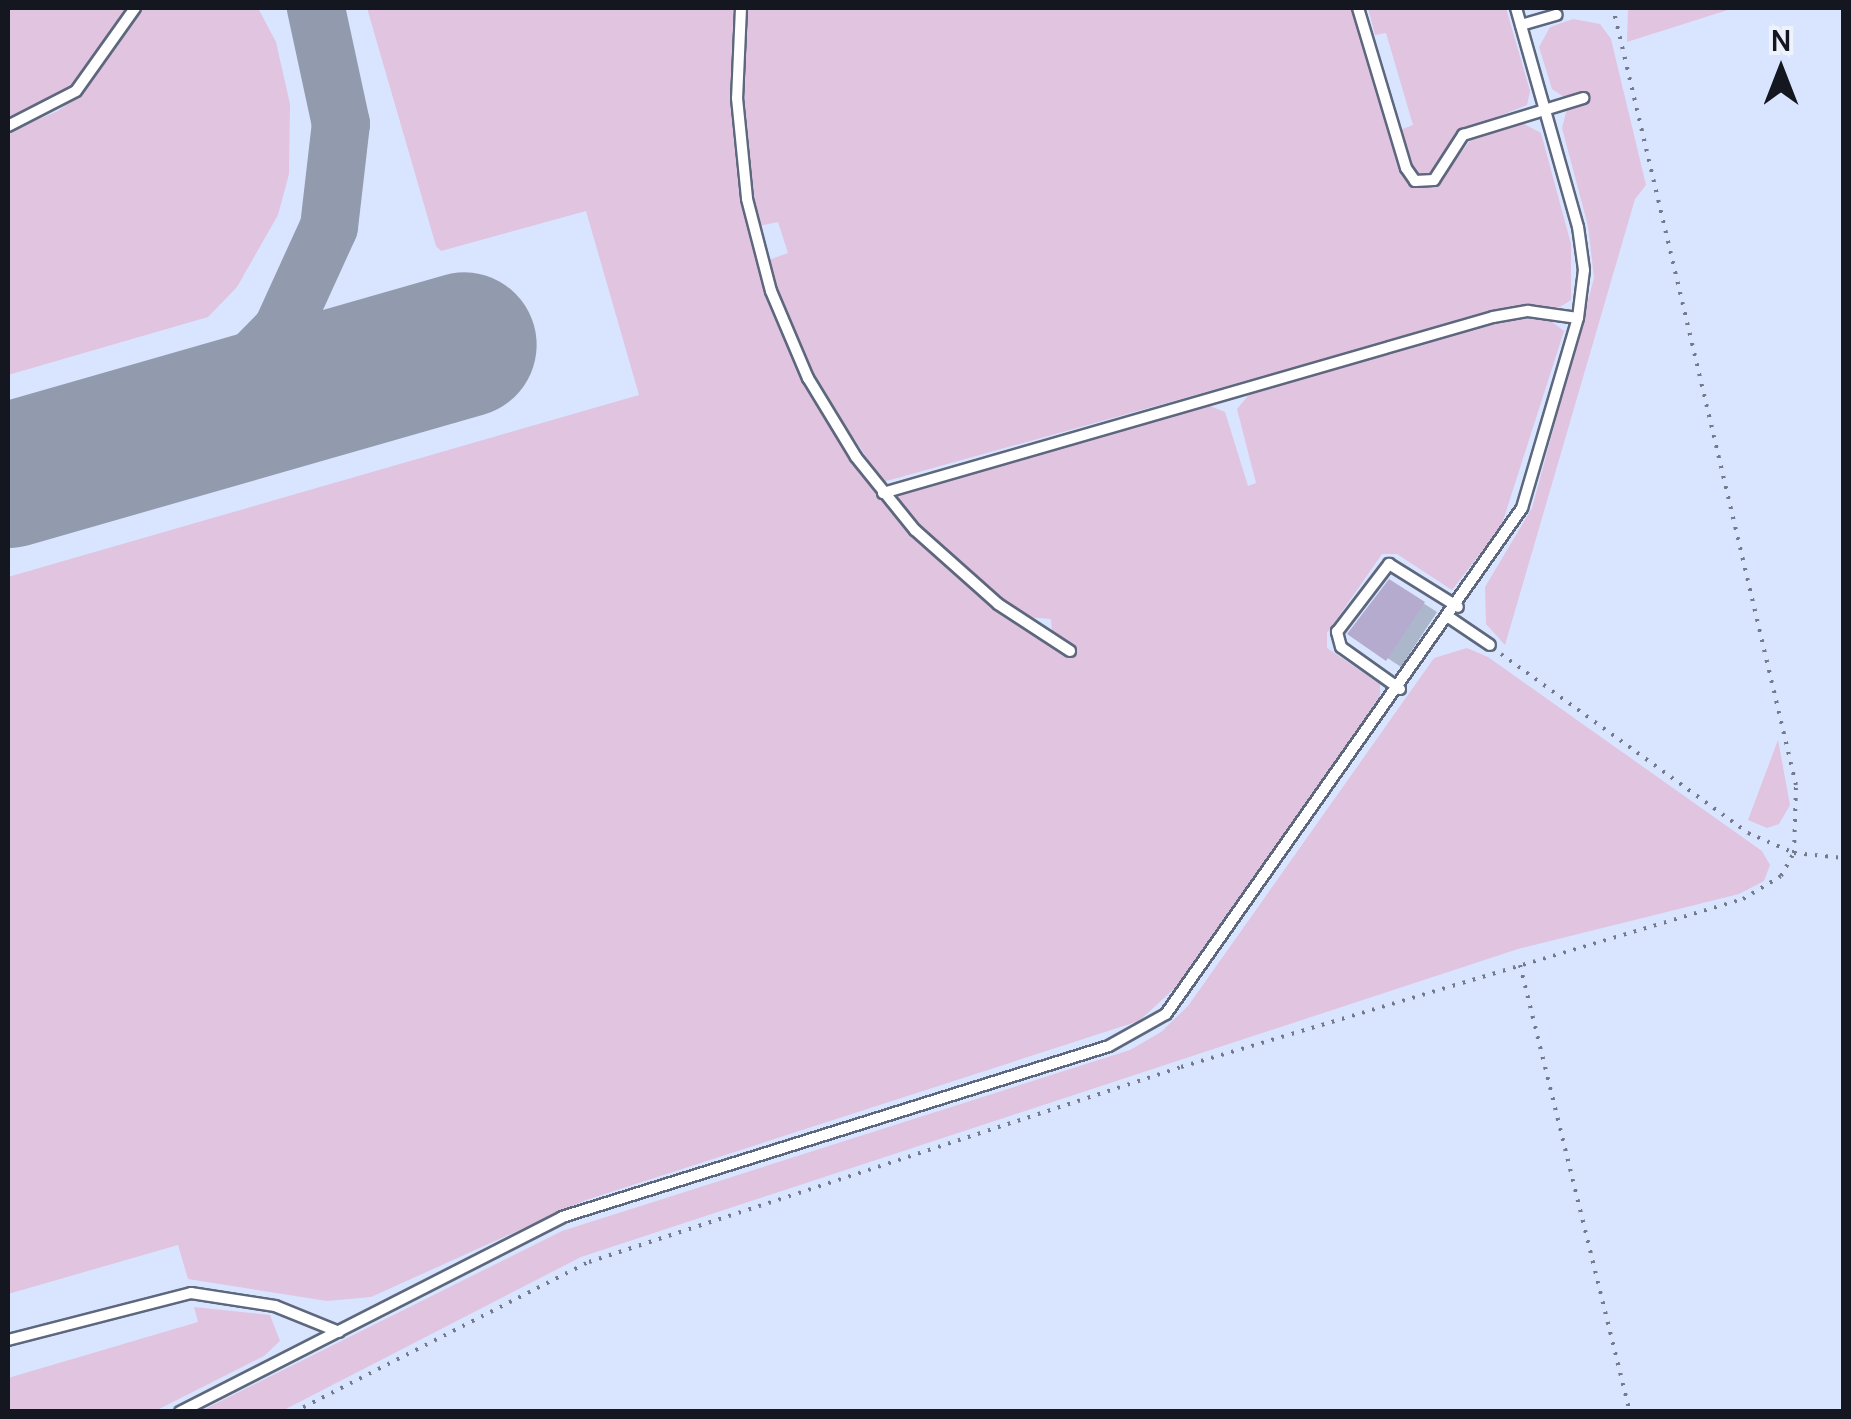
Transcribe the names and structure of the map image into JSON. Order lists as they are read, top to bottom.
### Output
{
  "north": "top"
}
